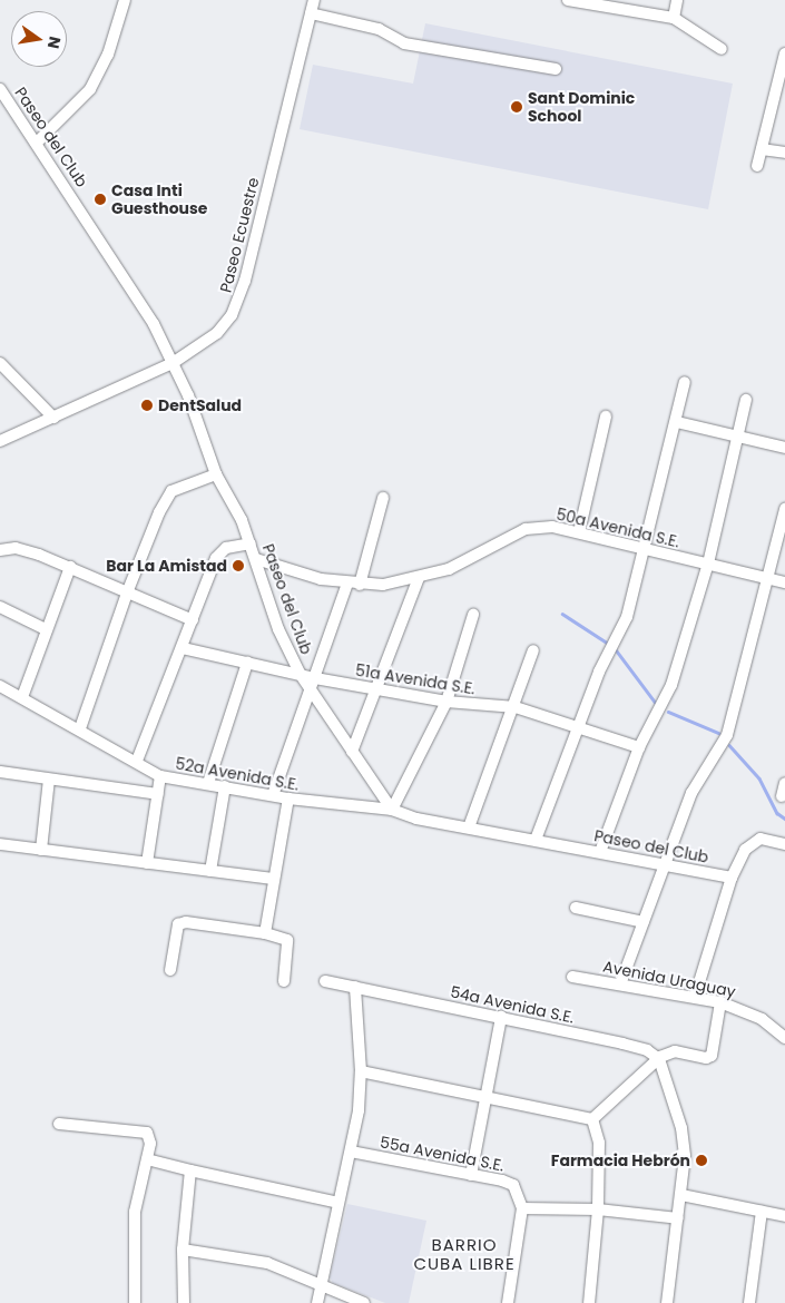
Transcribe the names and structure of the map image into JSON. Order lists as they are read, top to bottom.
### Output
{
  "streets": {
    "street": [
      "Paseo del Club",
      "Paseo Ecuestre",
      "50a Avenida S.E.",
      "51a Avenida S.E.",
      "52a Avenida S.E.",
      "Avenida Uraguay",
      "54a Avenida S.E.",
      "55a Avenida S.E."
    ]
  },
  "crossings": [
    ["Paseo del Club", "Paseo Ecuestre"],
    ["Paseo del Club", "50a Avenida S.E."],
    ["Paseo del Club", "51a Avenida S.E."],
    ["Paseo del Club", "52a Avenida S.E."]
  ],
  "districts": ["BARRIO CUBA LIBRE"],
  "places": [
    "Sant Dominic School",
    "Casa Inti Guesthouse",
    "DentSalud",
    "Bar La Amistad",
    "Farmacia Hebrón"
  ],
  "north": "right"
}
